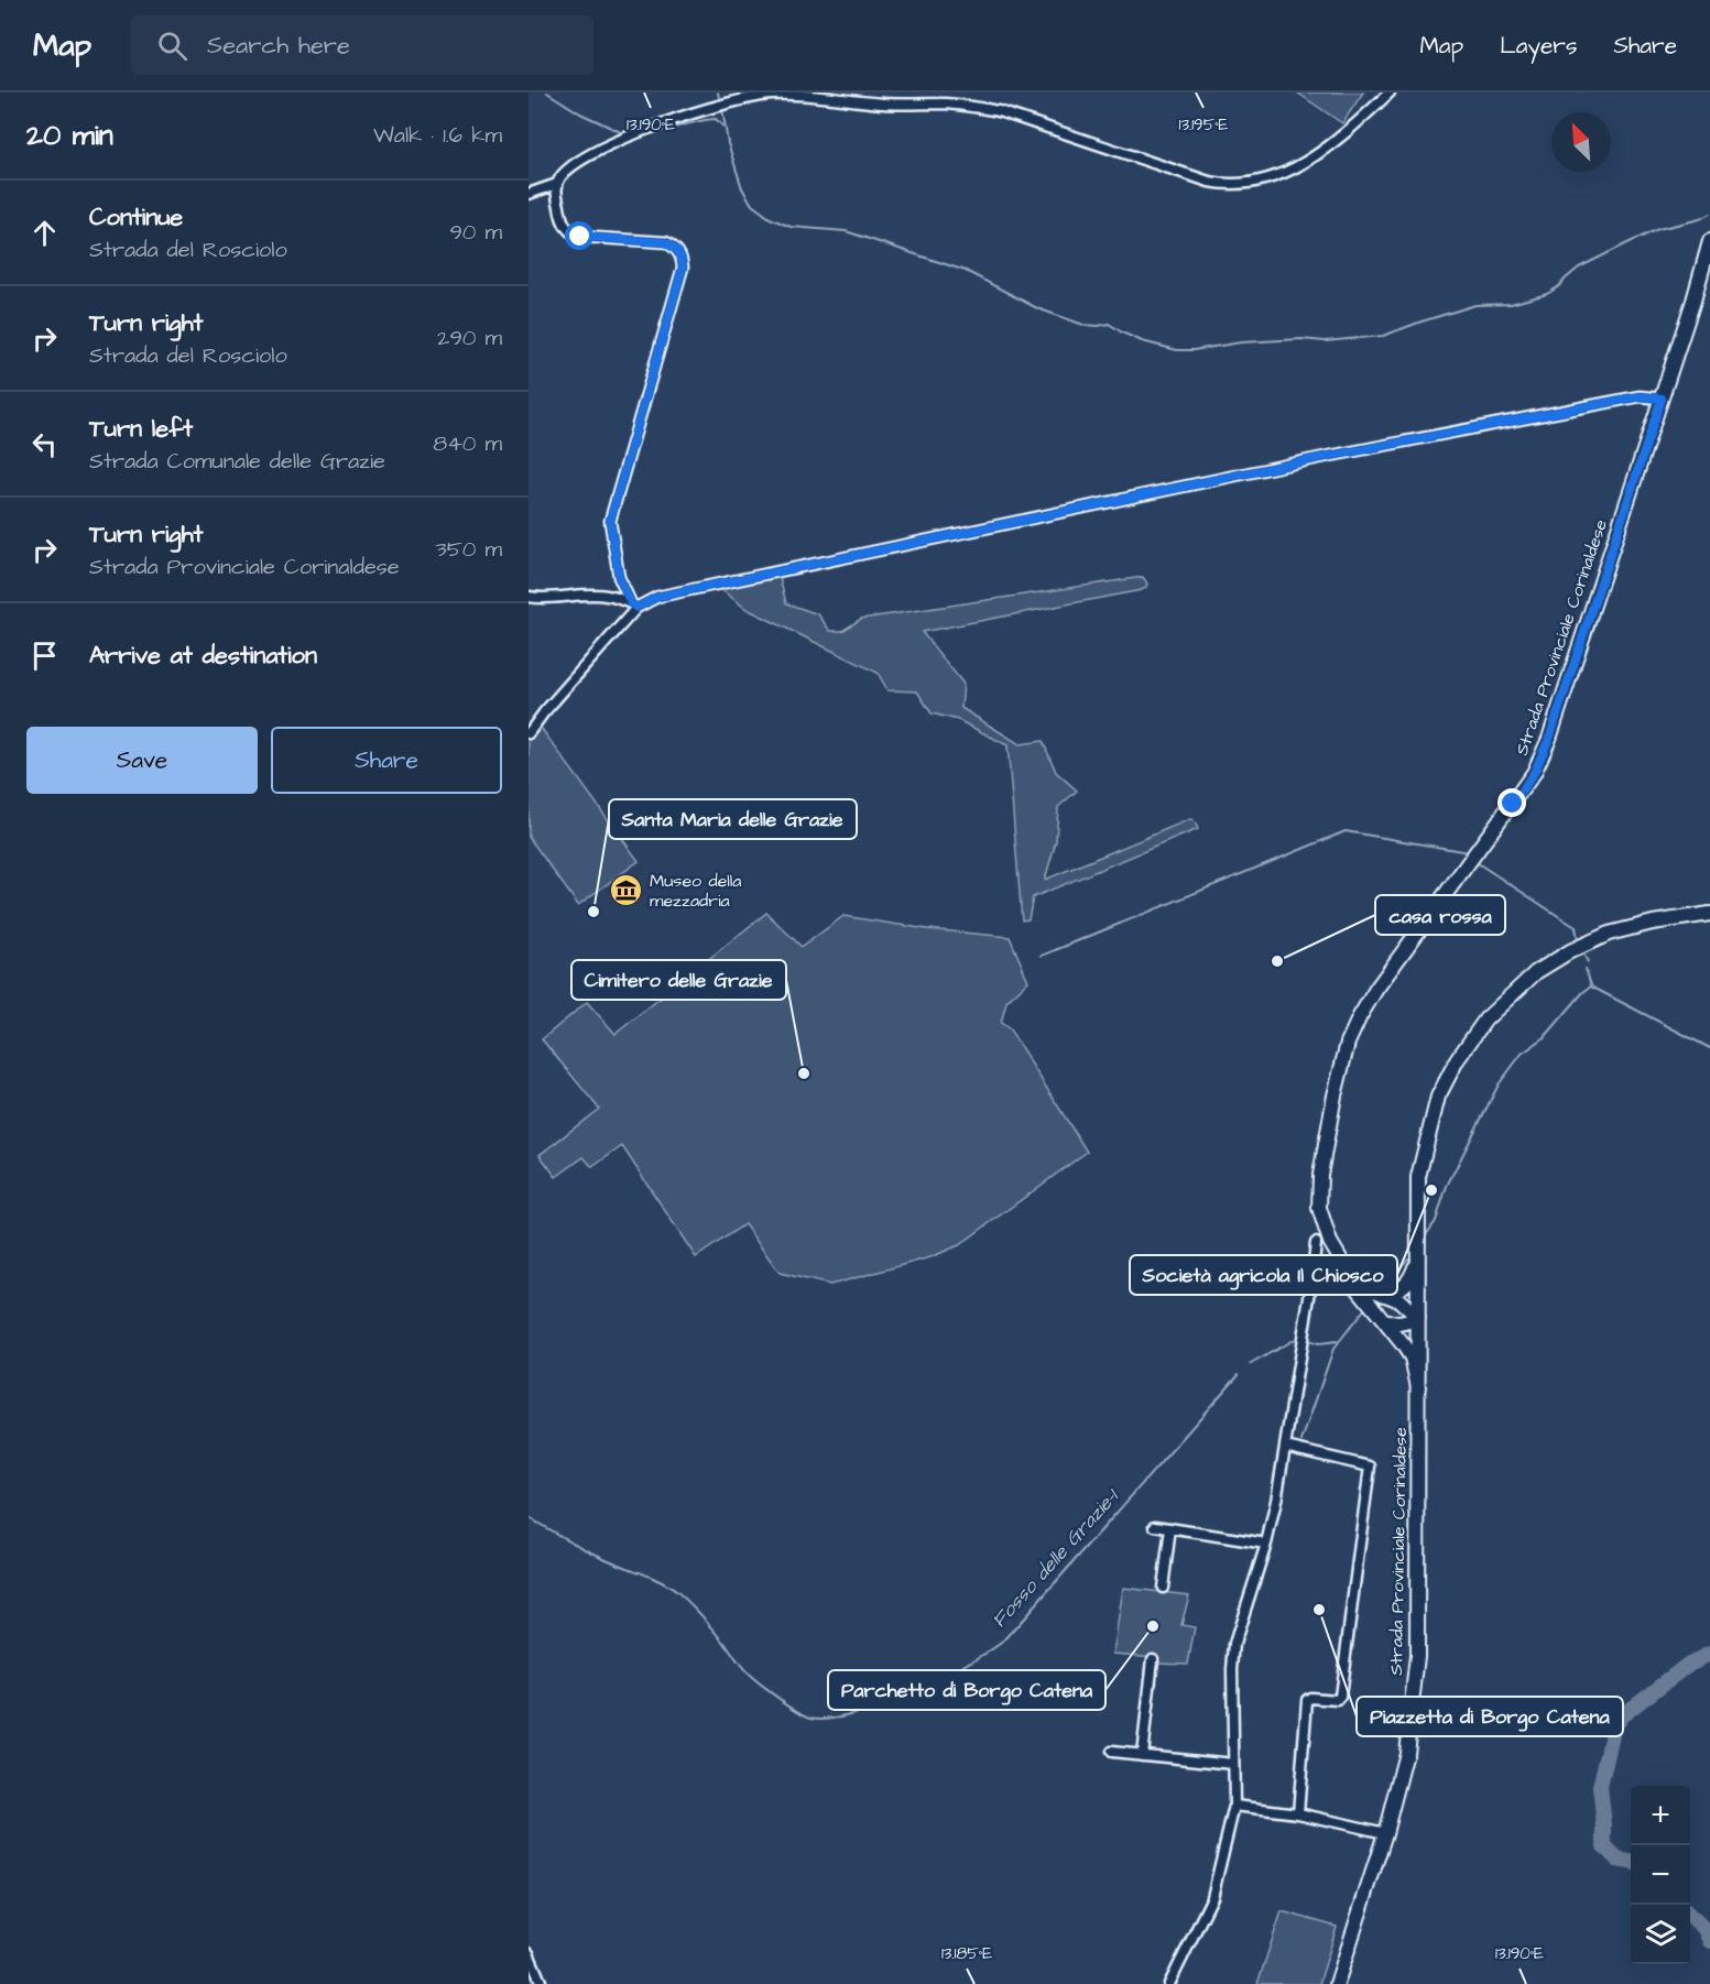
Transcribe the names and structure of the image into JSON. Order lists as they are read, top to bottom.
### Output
{
  "streets": {
    "street": ["Strada Provinciale Corinaldese"]
  },
  "water": ["Fosso delle Grazie-1"],
  "places": {
    "museum": ["Museo della mezzadria"],
    "other": [
      "Santa Maria delle Grazie",
      "casa rossa",
      "Cimitero delle Grazie",
      "Società agricola Il Chiosco",
      "Piazzetta di Borgo Catena",
      "Parchetto di Borgo Catena"
    ]
  },
  "north": "top left",
  "page": {
    "header": "Map",
    "search": "Search here",
    "nav": ["Map", "Layers", "Share"],
    "heading": ["20 min", "Walk · 1.6 km"],
    "list": [
      ["Continue", "Strada del Rosciolo", "90 m"],
      ["Turn right", "Strada del Rosciolo", "290 m"],
      ["Turn left", "Strada Comunale delle Grazie", "840 m"],
      ["Turn right", "Strada Provinciale Corinaldese", "350 m"],
      "Arrive at destination"
    ],
    "buttons": ["Save", "Share"],
    "map_buttons": ["+", "−"]
  },
  "coordinates": ["13.195°E", "13.190°E", "13.185°E"]
}
